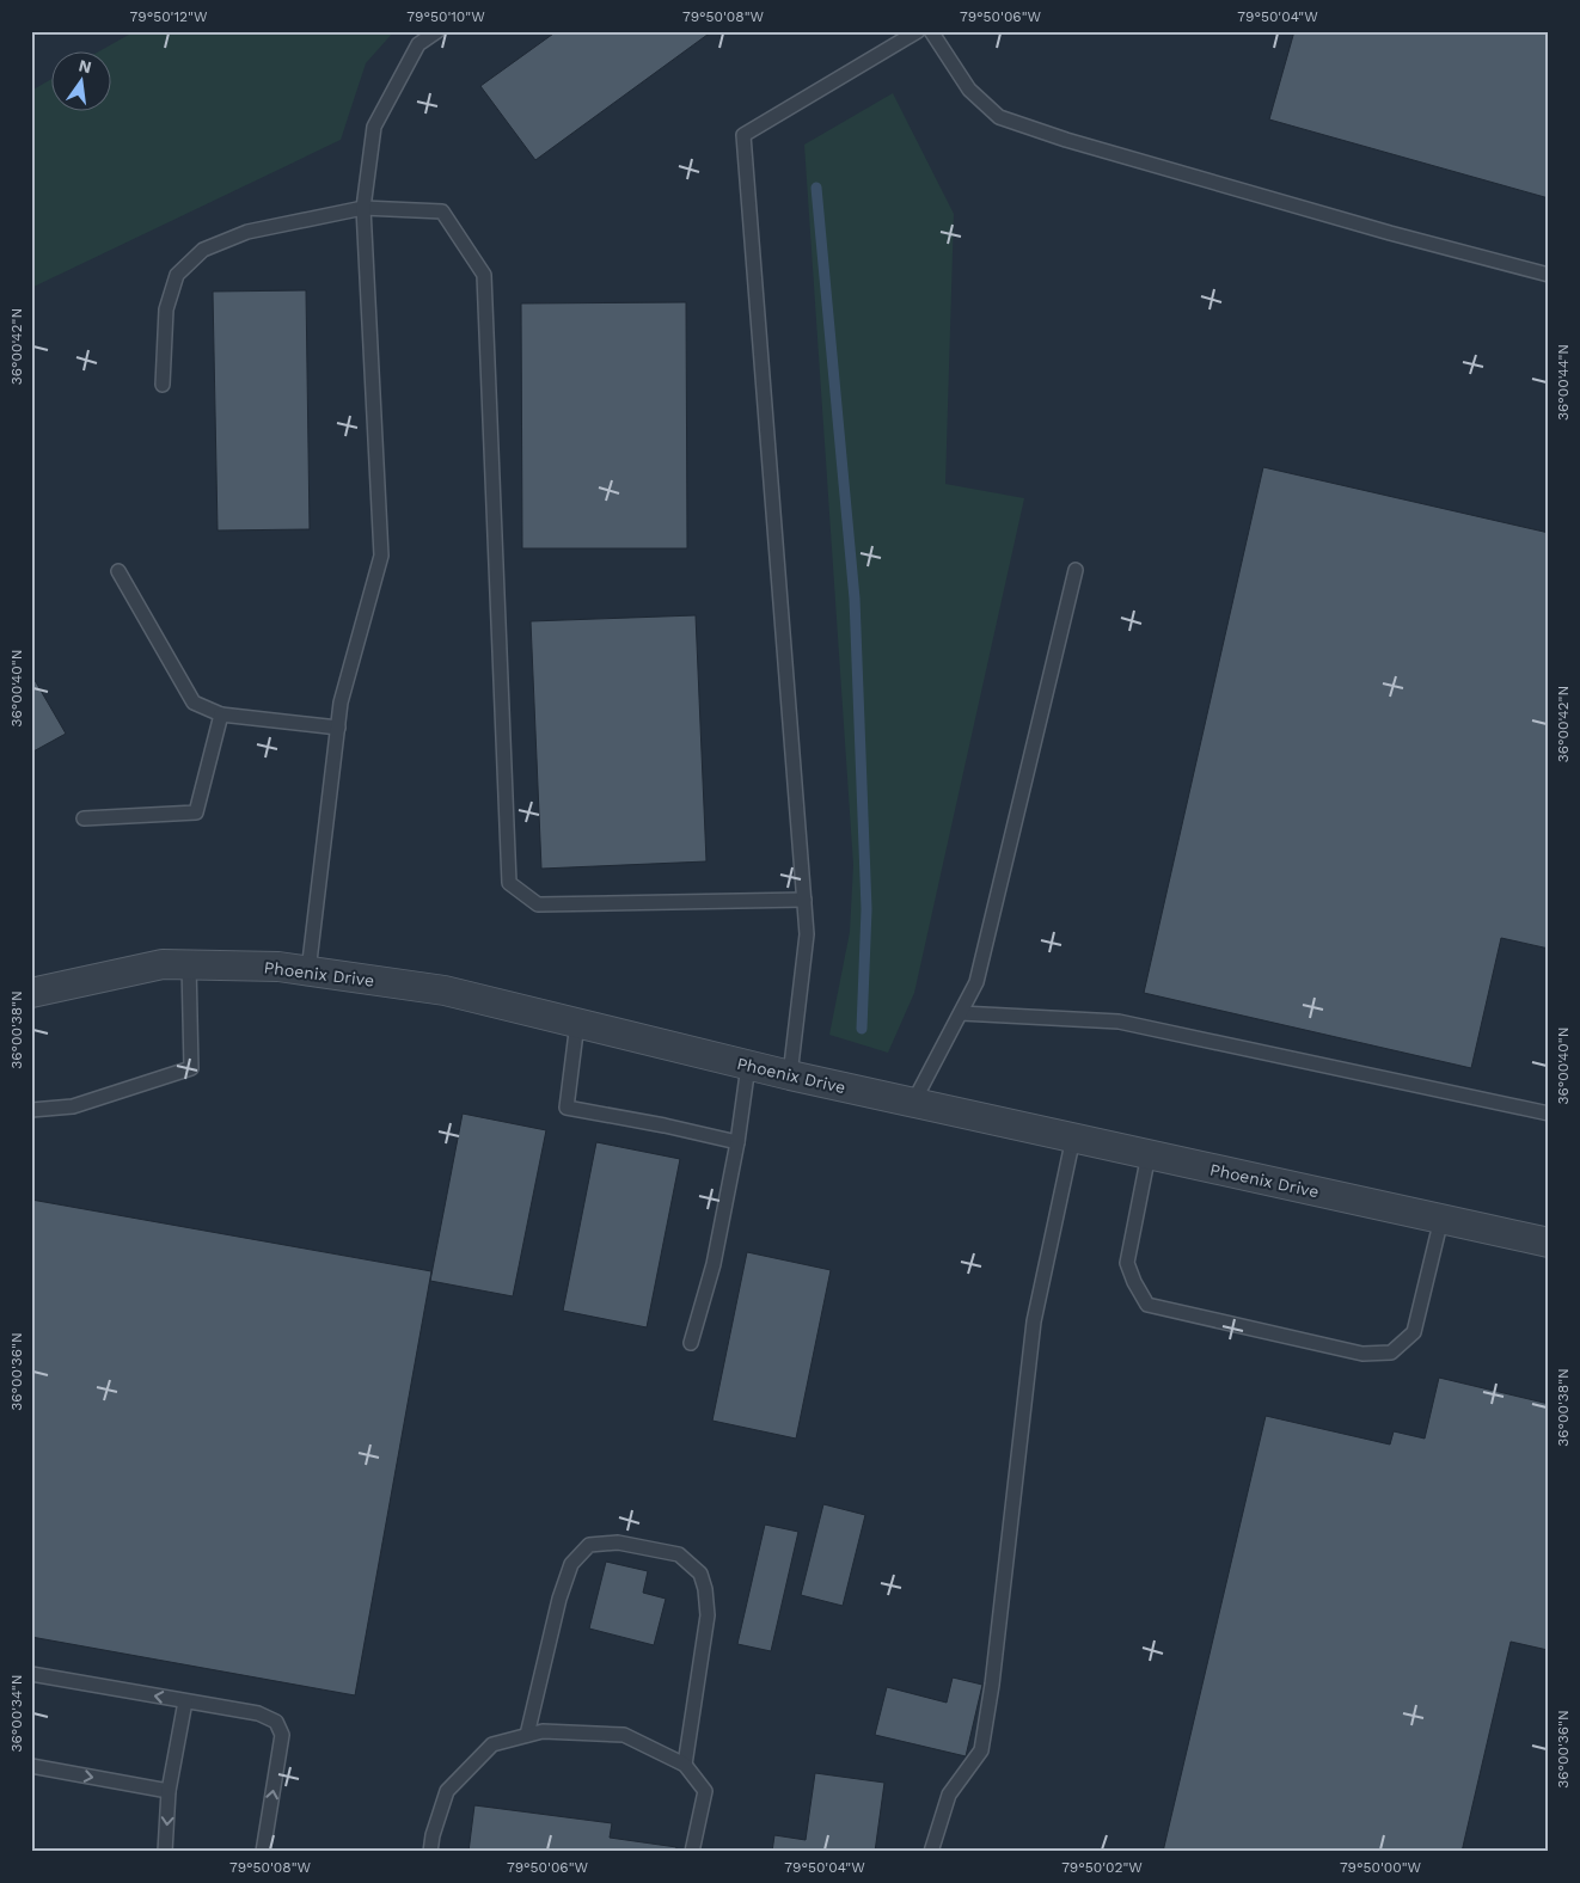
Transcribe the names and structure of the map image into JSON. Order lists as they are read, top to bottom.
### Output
{
  "streets": {
    "street": ["Phoenix Drive"]
  },
  "north": "top",
  "coordinates": [
    "79°50'12\"W",
    "79°50'10\"W",
    "79°50'08\"W",
    "79°50'06\"W",
    "79°50'04\"W",
    "36°00'42\"N",
    "36°00'44\"N",
    "36°00'40\"N",
    "36°00'38\"N",
    "36°00'36\"N",
    "36°00'34\"N",
    "79°50'02\"W",
    "79°50'00\"W"
  ]
}
